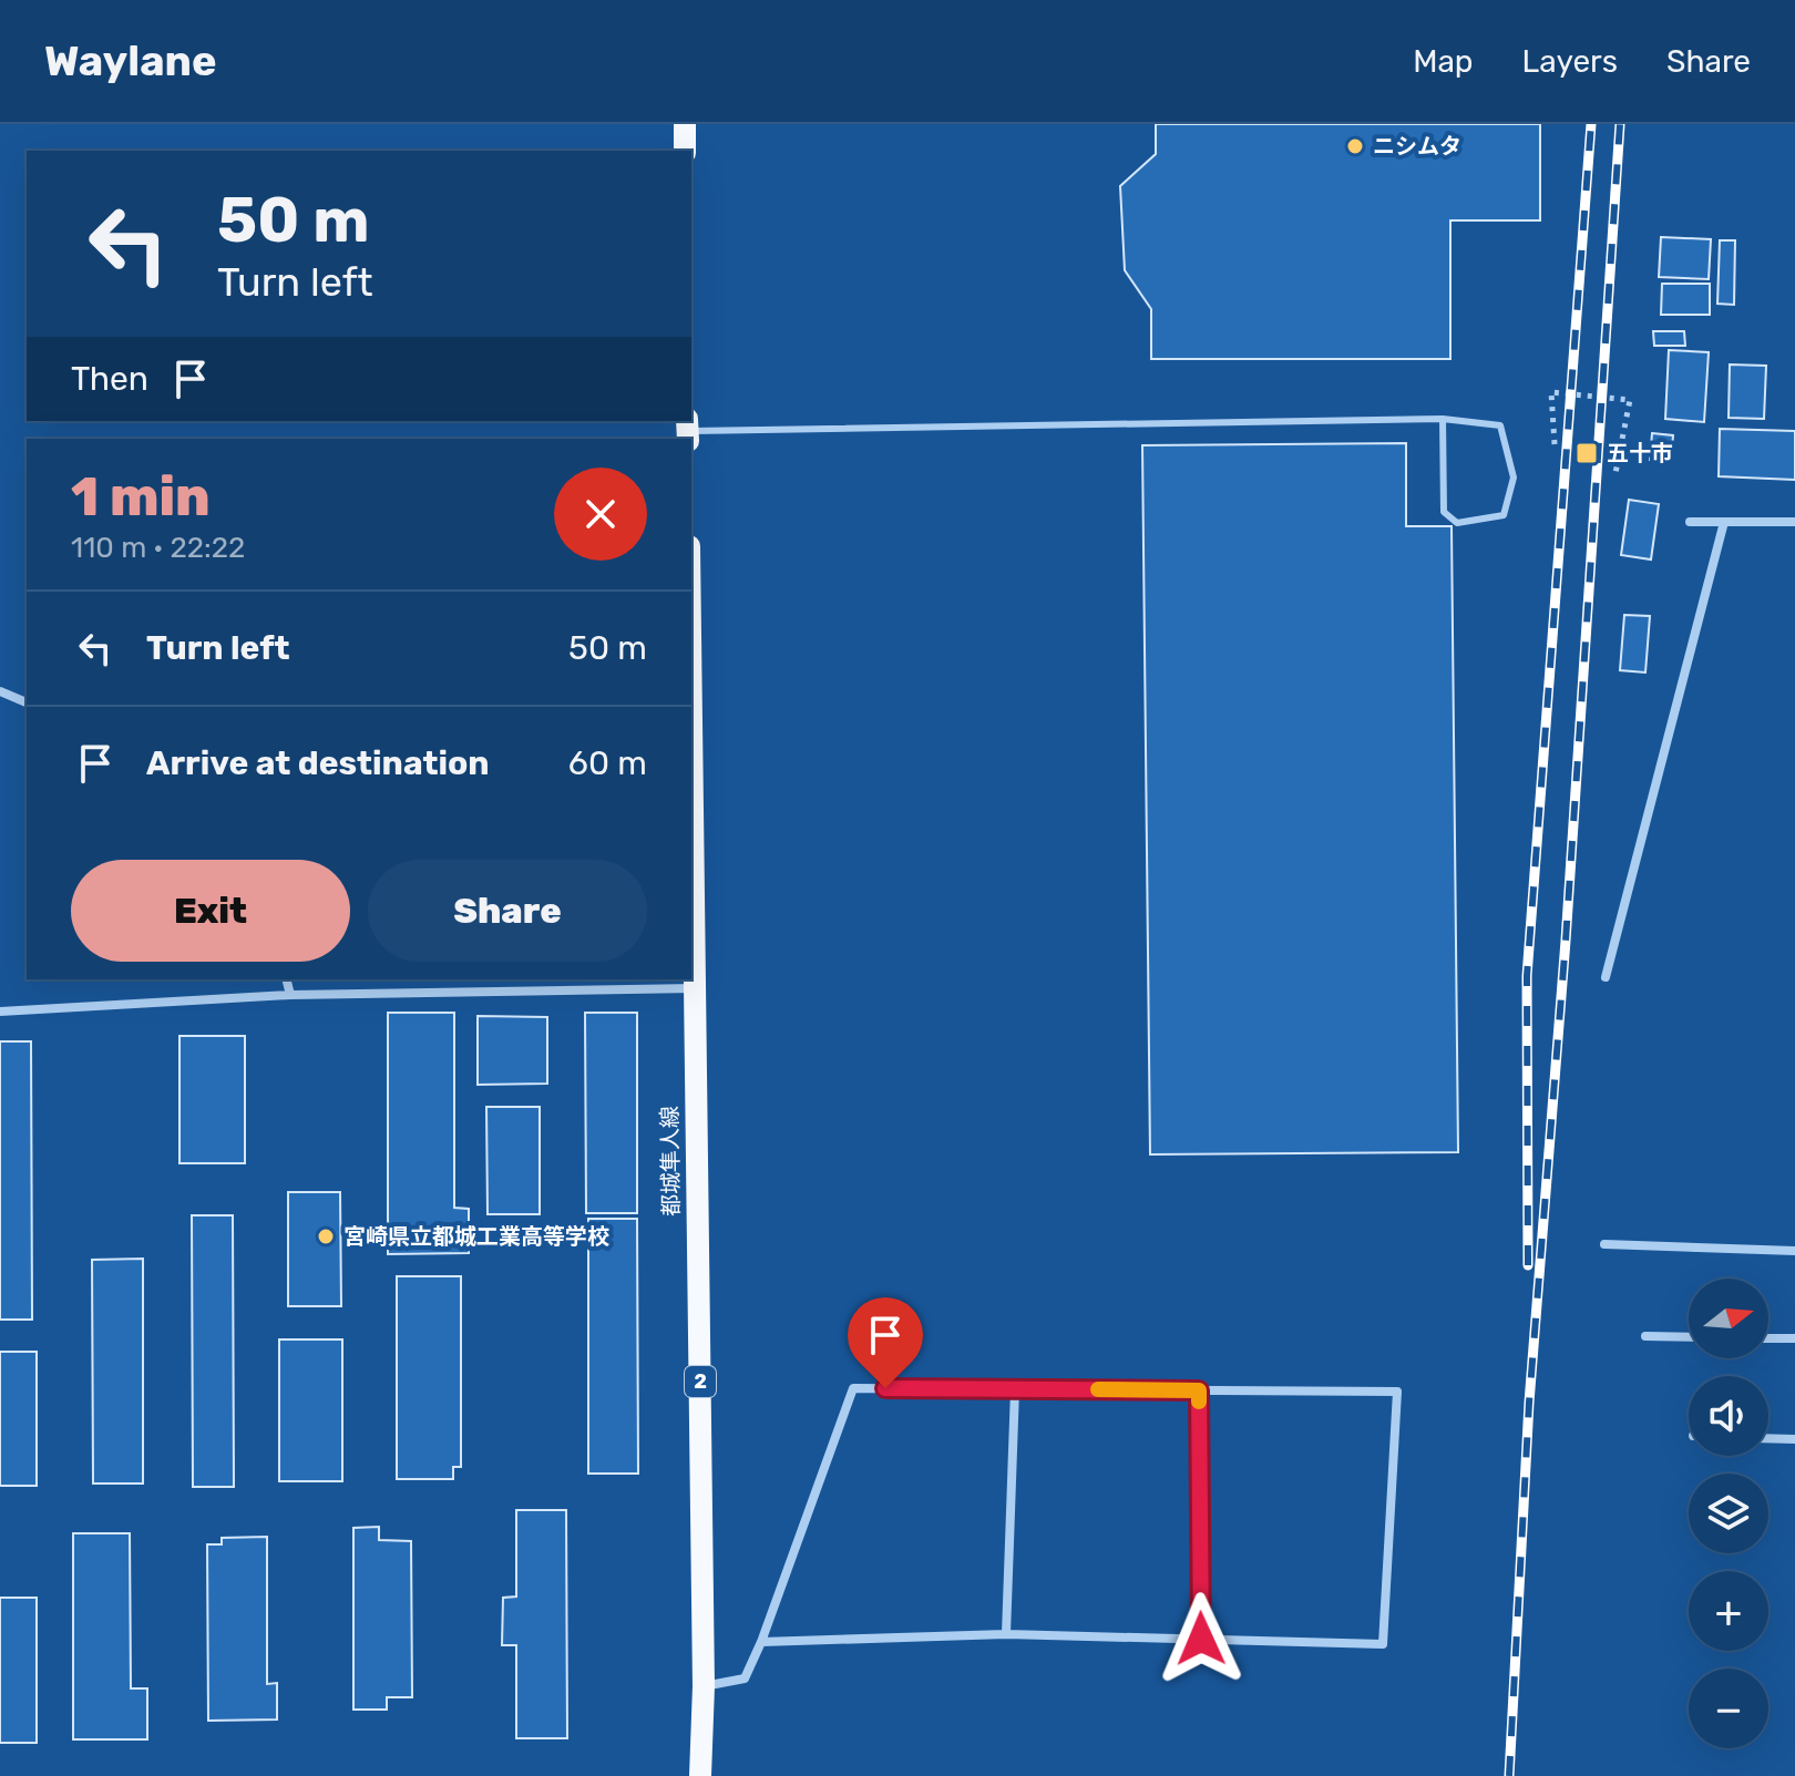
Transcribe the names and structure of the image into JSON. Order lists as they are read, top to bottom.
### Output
{
  "streets": {
    "main road": ["都城隼人線", "2"]
  },
  "places": {
    "other": ["ニシムタ", "宮崎県立都城工業高等学校"],
    "transit": ["五十市"]
  },
  "north": "right",
  "page": {
    "header": "Waylane",
    "nav": ["Map", "Layers", "Share"],
    "turn": ["50 m", "Turn left"],
    "then": "Then",
    "heading": ["1 min", "110 m · 22:22"],
    "list": [
      {
        "name": "Turn left",
        "value": "50 m"
      },
      {
        "name": "Arrive at destination",
        "value": "60 m"
      }
    ],
    "buttons": ["Exit", "Share"],
    "map_buttons": ["+", "−"]
  }
}
